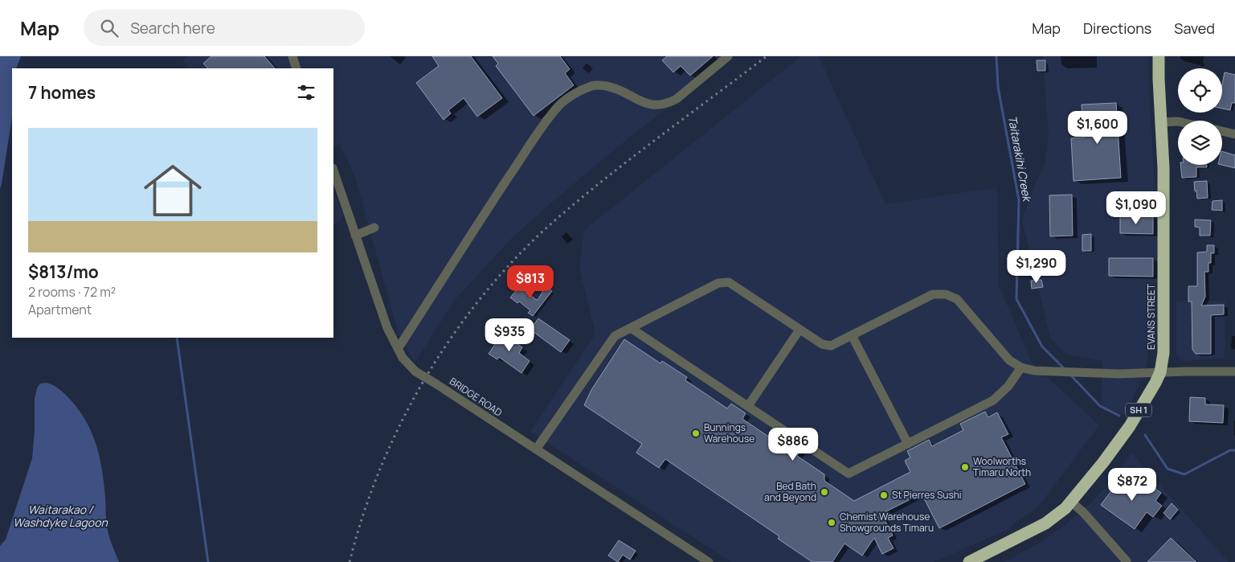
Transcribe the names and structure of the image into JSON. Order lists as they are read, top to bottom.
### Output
{
  "streets": {
    "highway": ["EVANS STREET", "SH 1"],
    "street": ["BRIDGE ROAD"]
  },
  "water": ["Taitarakihi Creek", "Waitarakao / Washdyke Lagoon"],
  "places": [
    "Bunnings Warehouse",
    "Woolworths Timaru North",
    "Bed Bath and Beyond",
    "St Pierres Sushi",
    "Chemist Warehouse Showgrounds Timaru"
  ],
  "page": {
    "header": "Map",
    "search": "Search here",
    "nav": ["Map", "Directions", "Saved"],
    "heading": "7 homes",
    "price": [
      "$1,600",
      "$1,090",
      "$1,290",
      "$813",
      "$935",
      "$886",
      "$872"
    ],
    "list": [
      {
        "name": "$813/mo",
        "note": "2 rooms · 72 m² · Apartment"
      }
    ]
  }
}
